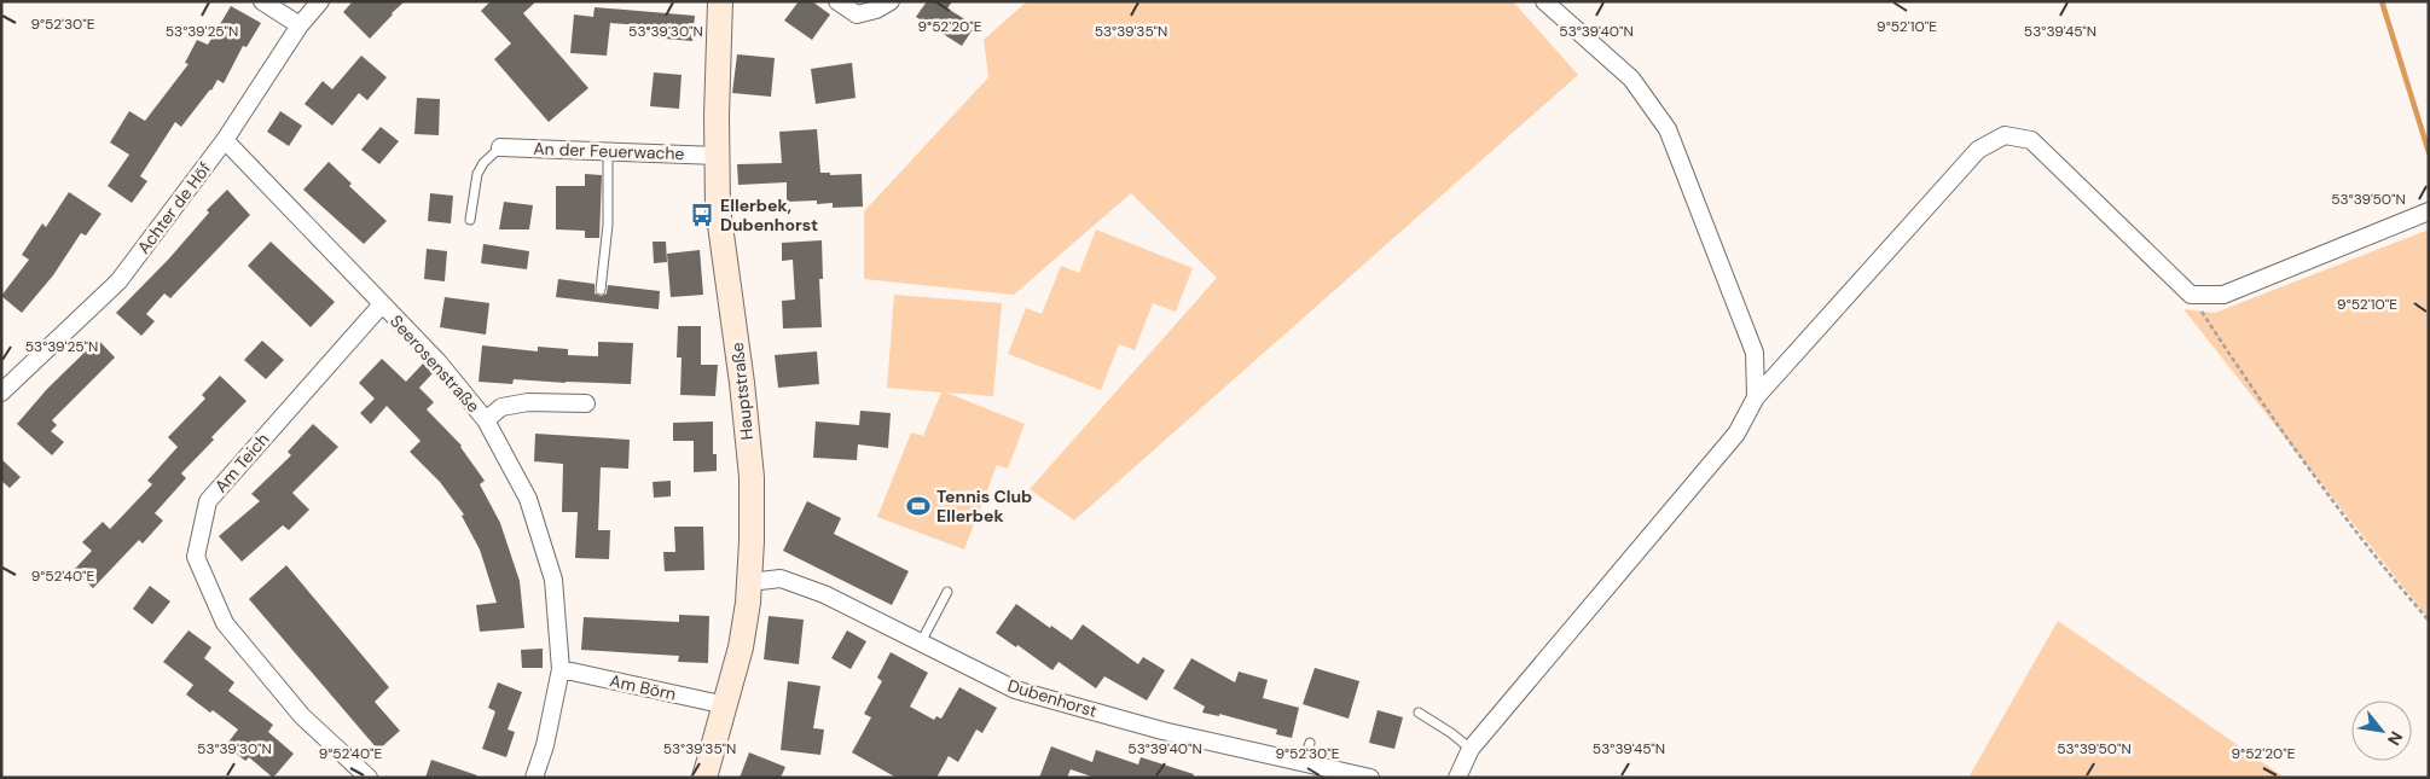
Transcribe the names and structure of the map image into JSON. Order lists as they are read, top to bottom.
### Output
{
  "streets": {
    "main road": ["Hauptstraße"],
    "street": [
      "An der Feuerwache",
      "Achter de Höf",
      "Seerosenstraße",
      "Am Teich",
      "Am Börn",
      "Dubenhorst"
    ]
  },
  "crossings": [
    ["An der Feuerwache", "Hauptstraße"],
    ["Achter de Höf", "Seerosenstraße"],
    ["Seerosenstraße", "Am Teich"],
    ["Seerosenstraße", "Am Börn"],
    ["Hauptstraße", "Am Börn"],
    ["Hauptstraße", "Dubenhorst"]
  ],
  "places": {
    "bus stop": ["Ellerbek, Dubenhorst"],
    "sports": ["Tennis Club Ellerbek"]
  },
  "north": "bottom right",
  "coordinates": [
    "9°52'30\"E",
    "9°52'20\"E",
    "9°52'10\"E",
    "53°39'25\"N",
    "53°39'30\"N",
    "53°39'35\"N",
    "53°39'40\"N",
    "53°39'45\"N",
    "53°39'50\"N",
    "9°52'40\"E"
  ]
}
